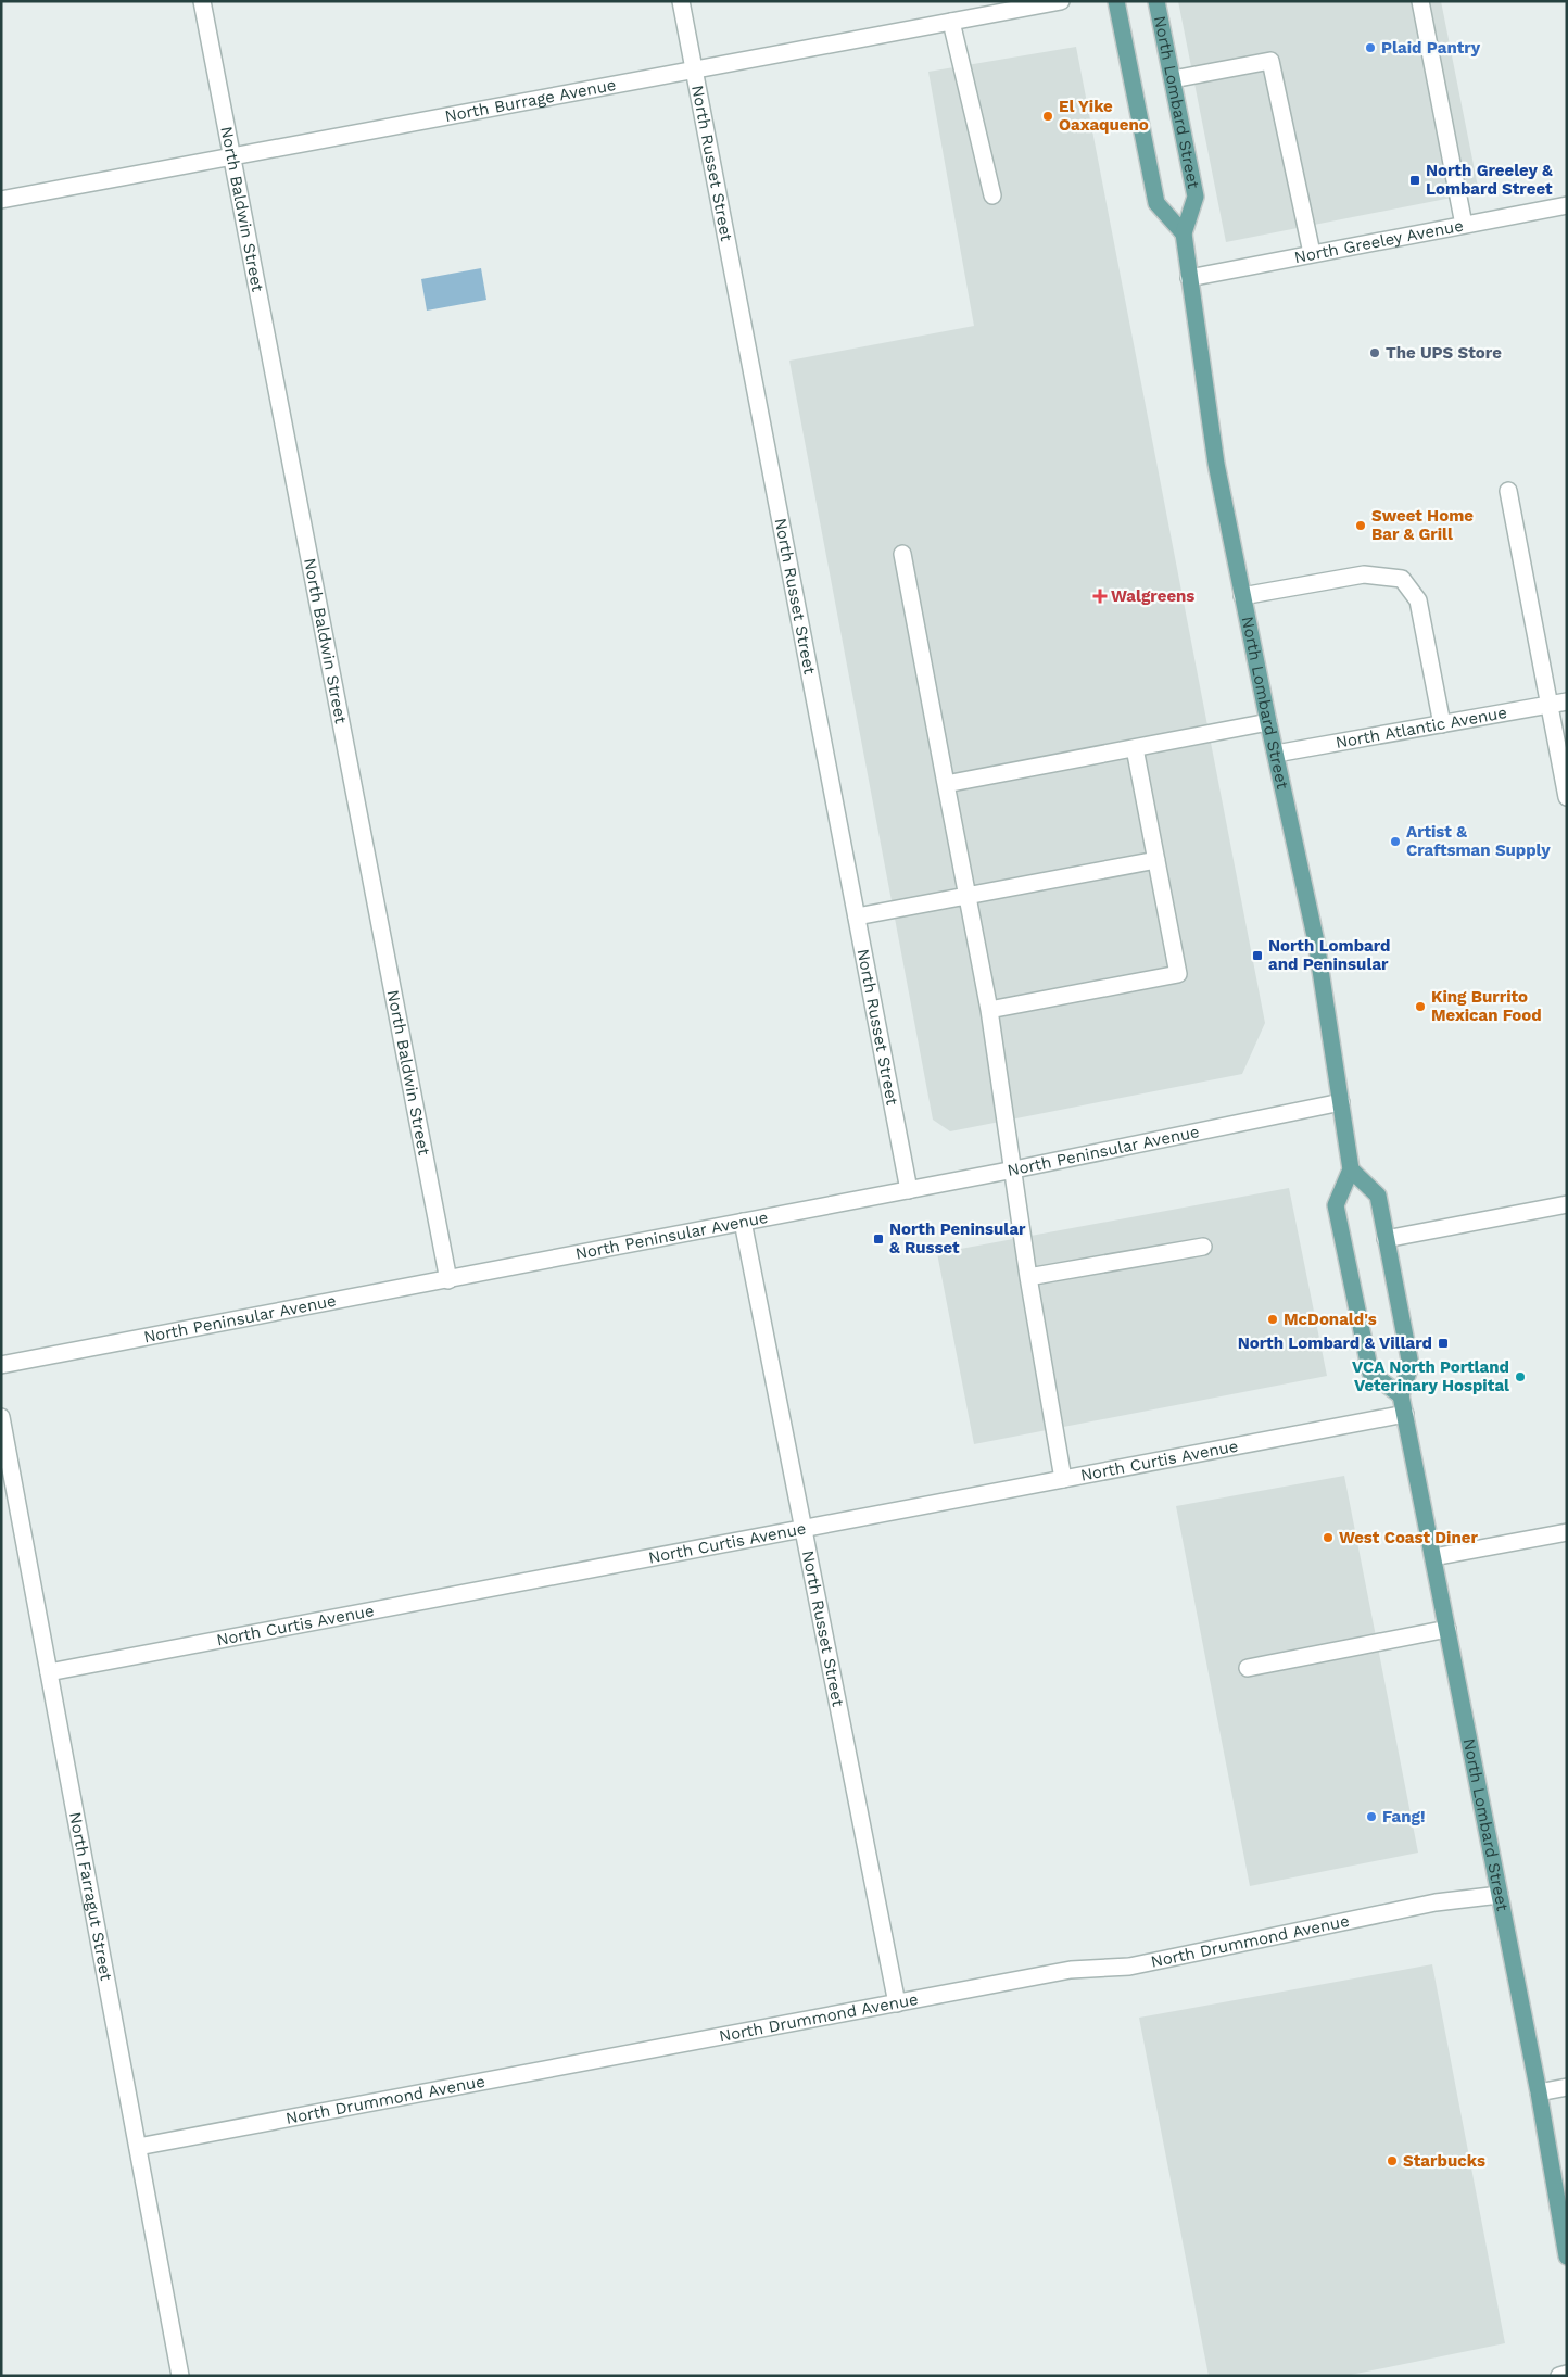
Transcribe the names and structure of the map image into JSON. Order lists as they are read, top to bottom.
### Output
{
  "streets": {
    "main road": ["North Lombard Street"],
    "street": [
      "North Burrage Avenue",
      "North Russet Street",
      "North Baldwin Street",
      "North Greeley Avenue",
      "North Atlantic Avenue",
      "North Peninsular Avenue",
      "North Curtis Avenue",
      "North Farragut Street",
      "North Drummond Avenue"
    ]
  },
  "crossings": [
    ["North Burrage Avenue", "North Russet Street"],
    ["North Burrage Avenue", "North Baldwin Street"],
    ["North Lombard Street", "North Greeley Avenue"],
    ["North Lombard Street", "North Atlantic Avenue"],
    ["North Lombard Street", "North Peninsular Avenue"],
    ["North Lombard Street", "North Curtis Avenue"],
    ["North Lombard Street", "North Drummond Avenue"],
    ["North Russet Street", "North Peninsular Avenue"],
    ["North Russet Street", "North Curtis Avenue"],
    ["North Russet Street", "North Drummond Avenue"],
    ["North Baldwin Street", "North Peninsular Avenue"],
    ["North Curtis Avenue", "North Farragut Street"],
    ["North Farragut Street", "North Drummond Avenue"]
  ],
  "places": {
    "other": [
      "Plaid Pantry",
      "El Yike Oaxaqueno",
      "The UPS Store",
      "Sweet Home Bar & Grill",
      "Artist & Craftsman Supply",
      "King Burrito Mexican Food",
      "McDonald's",
      "VCA North Portland Veterinary Hospital",
      "West Coast Diner",
      "Fang!",
      "Starbucks"
    ],
    "transit": [
      "North Greeley & Lombard Street",
      "North Lombard and Peninsular",
      "North Peninsular & Russet",
      "North Lombard & Villard"
    ],
    "health": ["Walgreens"]
  }
}
